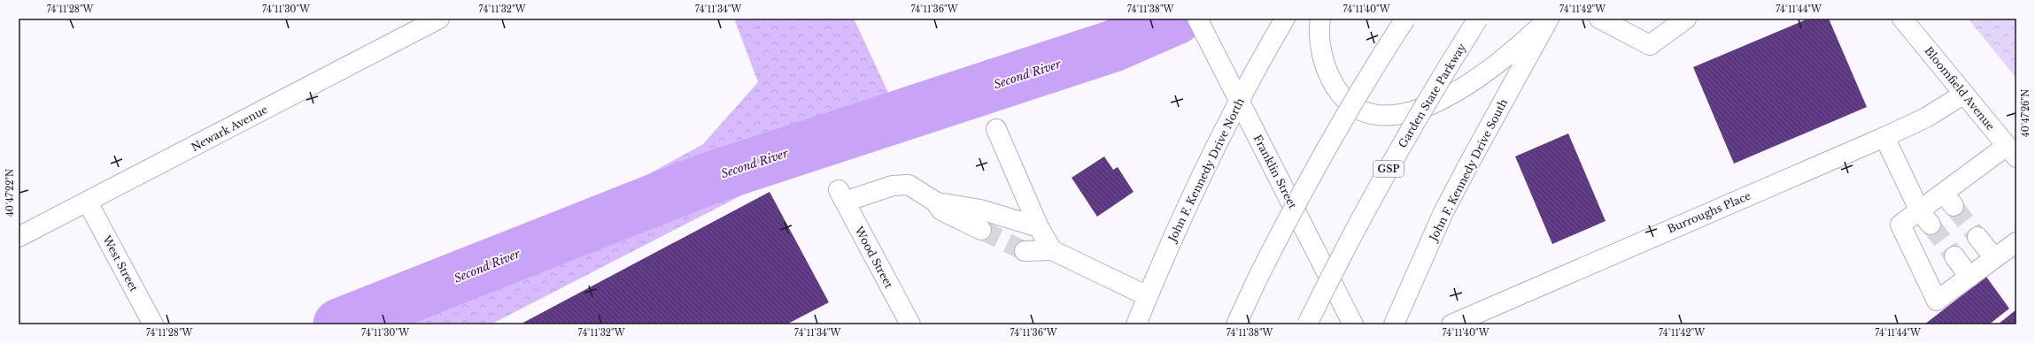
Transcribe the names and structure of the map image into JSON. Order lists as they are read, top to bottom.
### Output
{
  "streets": {
    "main road": [
      "Bloomfield Avenue",
      "Garden State Parkway",
      "Newark Avenue",
      "GSP",
      "John F. Kennedy Drive North",
      "John F. Kennedy Drive South",
      "Franklin Street",
      "Burroughs Place",
      "Wood Street",
      "West Street"
    ]
  },
  "crossings": [
    ["Bloomfield Avenue", "Burroughs Place"],
    ["Newark Avenue", "West Street"],
    ["John F. Kennedy Drive North", "Franklin Street"]
  ],
  "water": ["Second River"],
  "coordinates": [
    "74°11'28\"W",
    "74°11'30\"W",
    "74°11'32\"W",
    "74°11'34\"W",
    "74°11'36\"W",
    "74°11'38\"W",
    "74°11'40\"W",
    "74°11'42\"W",
    "74°11'44\"W",
    "40°47'26\"N",
    "40°47'22\"N"
  ]
}
